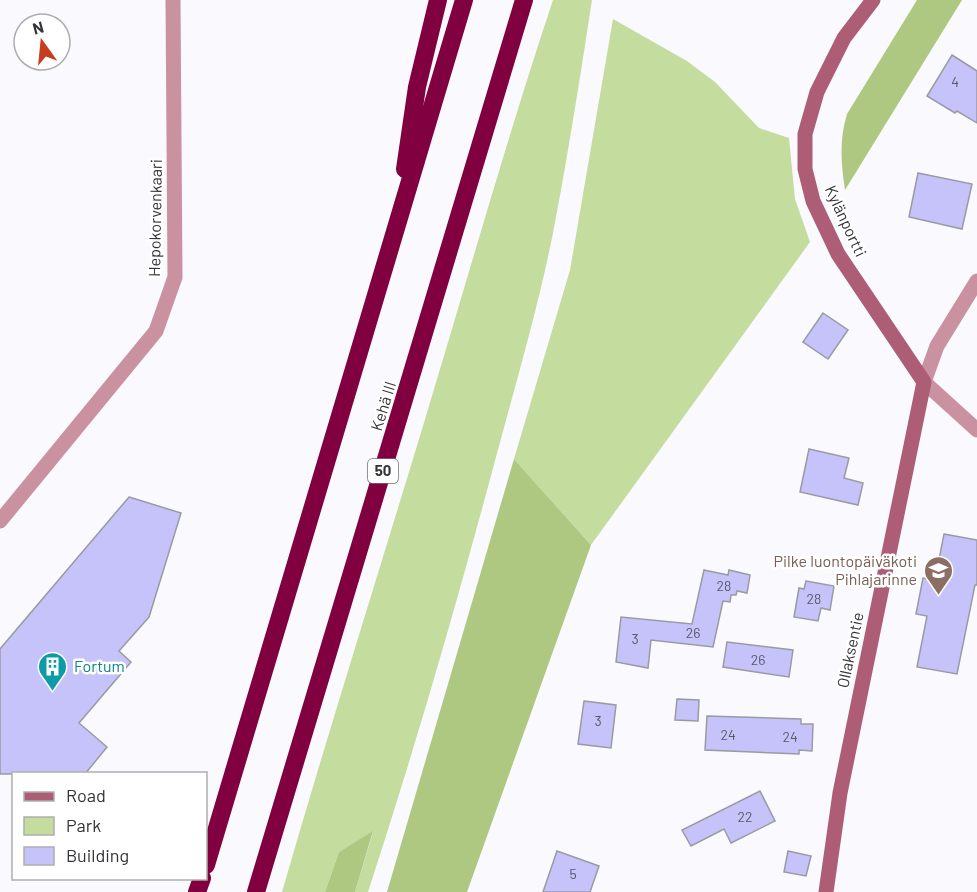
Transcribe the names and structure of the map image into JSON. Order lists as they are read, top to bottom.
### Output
{
  "streets": {
    "highway": ["Kehä III", "50"],
    "street": ["Hepokorvenkaari", "Kylänportti", "Ollaksentie"]
  },
  "crossings": [
    ["Kylänportti", "Ollaksentie"]
  ],
  "places": {
    "school or university": ["Pilke luontopäiväkoti Pihlajarinne"],
    "building": ["Fortum"]
  },
  "house_numbers": [
    "4",
    "28",
    "28",
    "26",
    "3",
    "26",
    "3",
    "24",
    "24",
    "22",
    "5"
  ],
  "legend": ["Road", "Park", "Building"],
  "north": "top"
}
